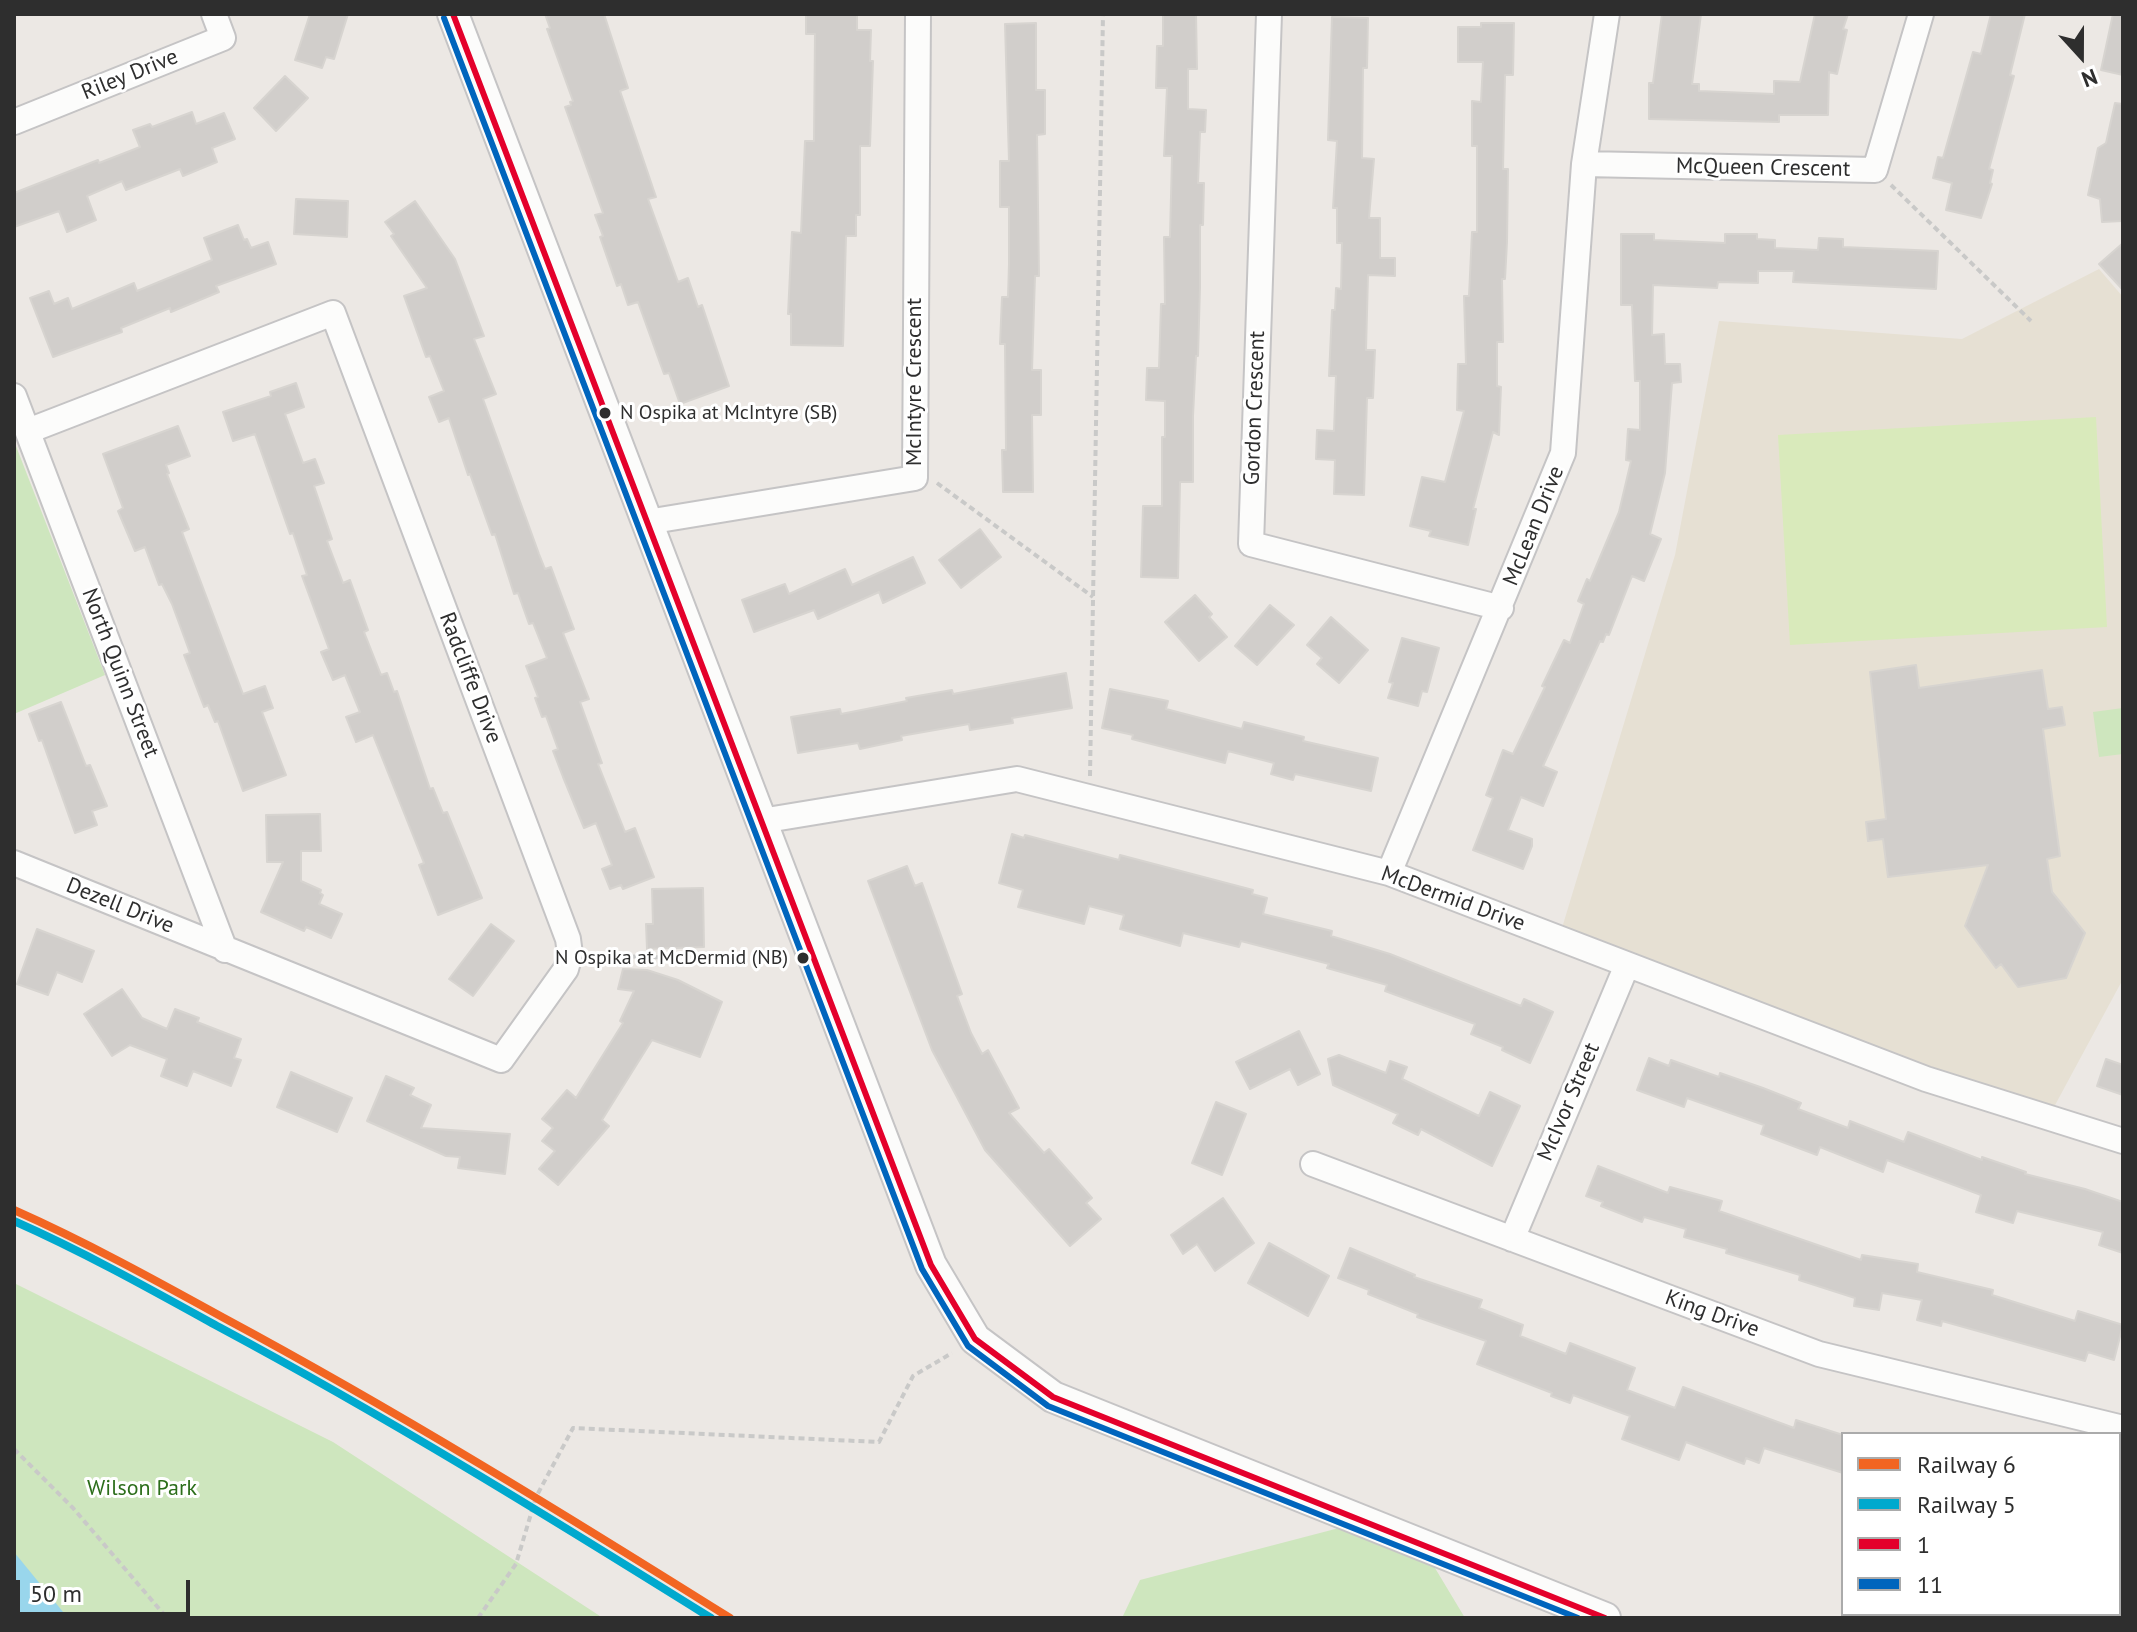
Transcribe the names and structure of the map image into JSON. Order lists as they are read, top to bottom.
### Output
{
  "streets": {
    "street": [
      "Riley Drive",
      "McQueen Crescent",
      "McIntyre Crescent",
      "Gordon Crescent",
      "McLean Drive",
      "North Quinn Street",
      "Radcliffe Drive",
      "McDermid Drive",
      "Dezell Drive",
      "McIvor Street",
      "King Drive"
    ]
  },
  "crossings": [
    ["McQueen Crescent", "McLean Drive"],
    ["Gordon Crescent", "McLean Drive"],
    ["McLean Drive", "McDermid Drive"],
    ["North Quinn Street", "Radcliffe Drive"],
    ["North Quinn Street", "Dezell Drive"],
    ["McDermid Drive", "McIvor Street"],
    ["McIvor Street", "King Drive"]
  ],
  "parks": ["Wilson Park"],
  "places": ["N Ospika at McIntyre (SB)", "N Ospika at McDermid (NB)"],
  "lines": [
    "transit line 1",
    "transit line 11",
    "rail line 6",
    "rail line 5"
  ],
  "legend": [
    "Railway 6",
    "Railway 5",
    "1",
    "11"
  ],
  "scale_bar": "50 m",
  "north": "bottom"
}
